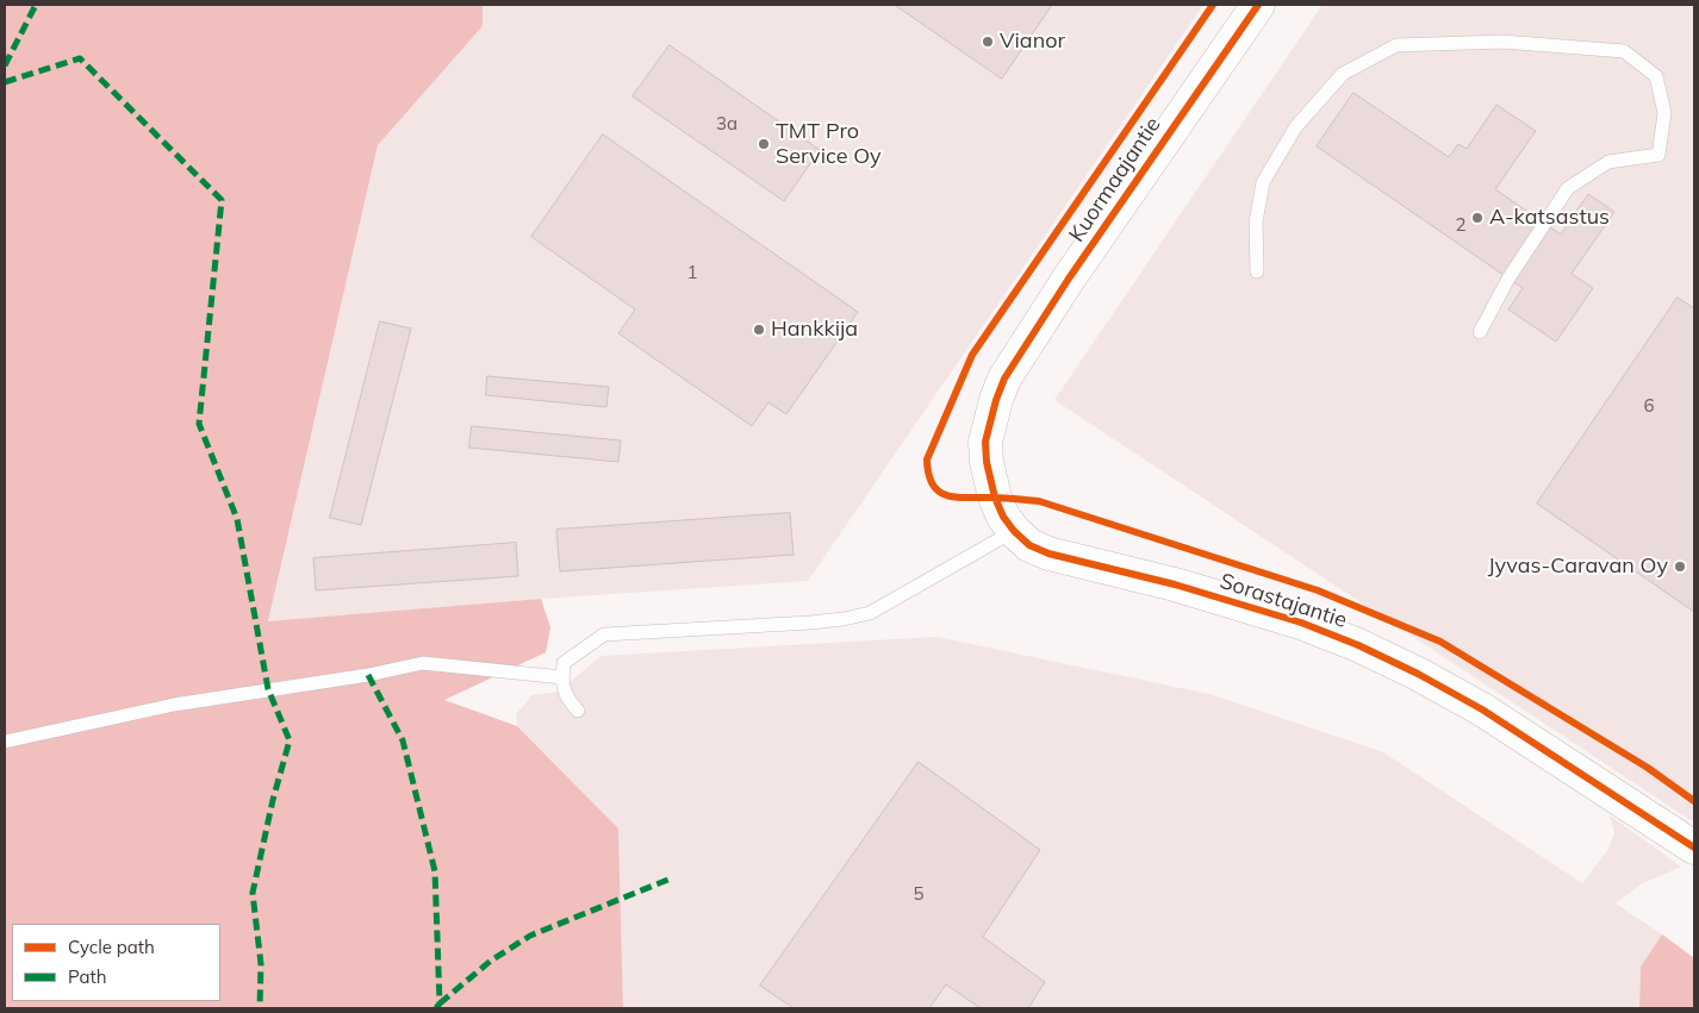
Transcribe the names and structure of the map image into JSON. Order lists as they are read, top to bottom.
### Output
{
  "streets": {
    "street": ["Kuormaajantie", "Sorastajantie"]
  },
  "crossings": [
    ["Kuormaajantie", "Sorastajantie"]
  ],
  "places": [
    "Vianor",
    "TMT Pro Service Oy",
    "A-katsastus",
    "Hankkija",
    "Jyvas-Caravan Oy"
  ],
  "house_numbers": [
    "3a",
    "2",
    "1",
    "6",
    "5"
  ],
  "legend": ["Cycle path", "Path"]
}
